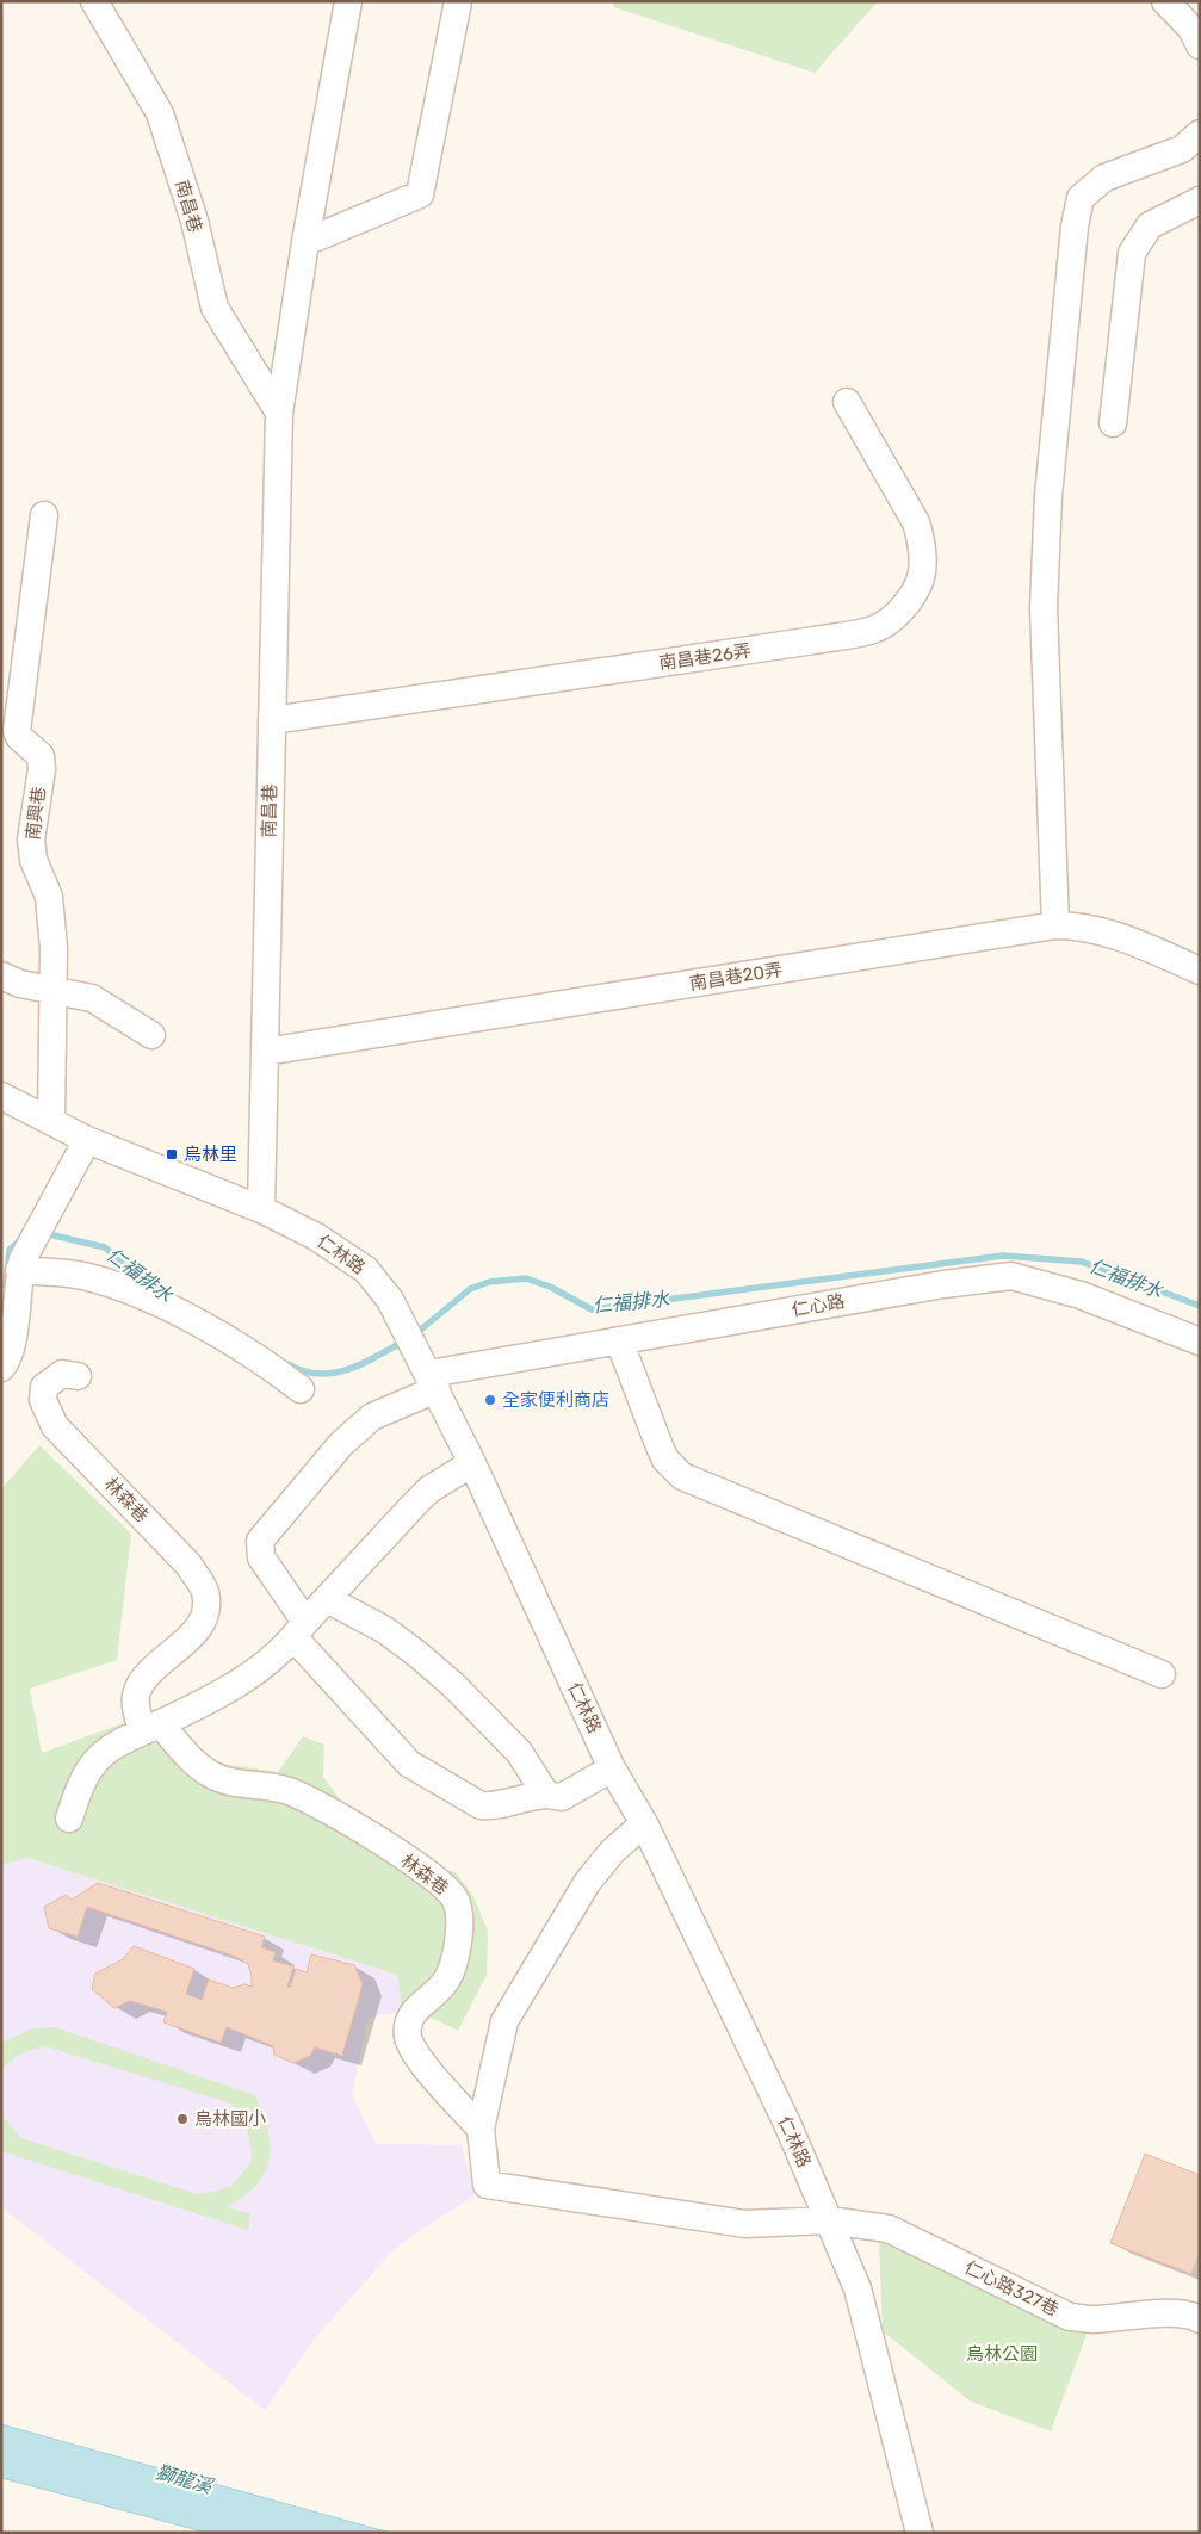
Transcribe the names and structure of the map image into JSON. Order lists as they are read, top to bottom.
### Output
{
  "streets": {
    "street": [
      "南昌巷",
      "南昌巷26弄",
      "南興巷",
      "南昌巷20弄",
      "仁林路",
      "仁心路",
      "林森巷",
      "仁心路327巷"
    ]
  },
  "crossings": [
    ["南昌巷", "南昌巷26弄"],
    ["南昌巷", "南昌巷20弄"],
    ["南昌巷", "仁林路"],
    ["南興巷", "仁林路"],
    ["仁林路", "仁心路"],
    ["仁林路", "仁心路327巷"],
    ["林森巷", "仁心路327巷"]
  ],
  "water": ["仁福排水", "獅龍溪"],
  "parks": ["烏林公園"],
  "places": {
    "transit": ["烏林里"],
    "other": ["全家便利商店", "烏林國小"]
  }
}
